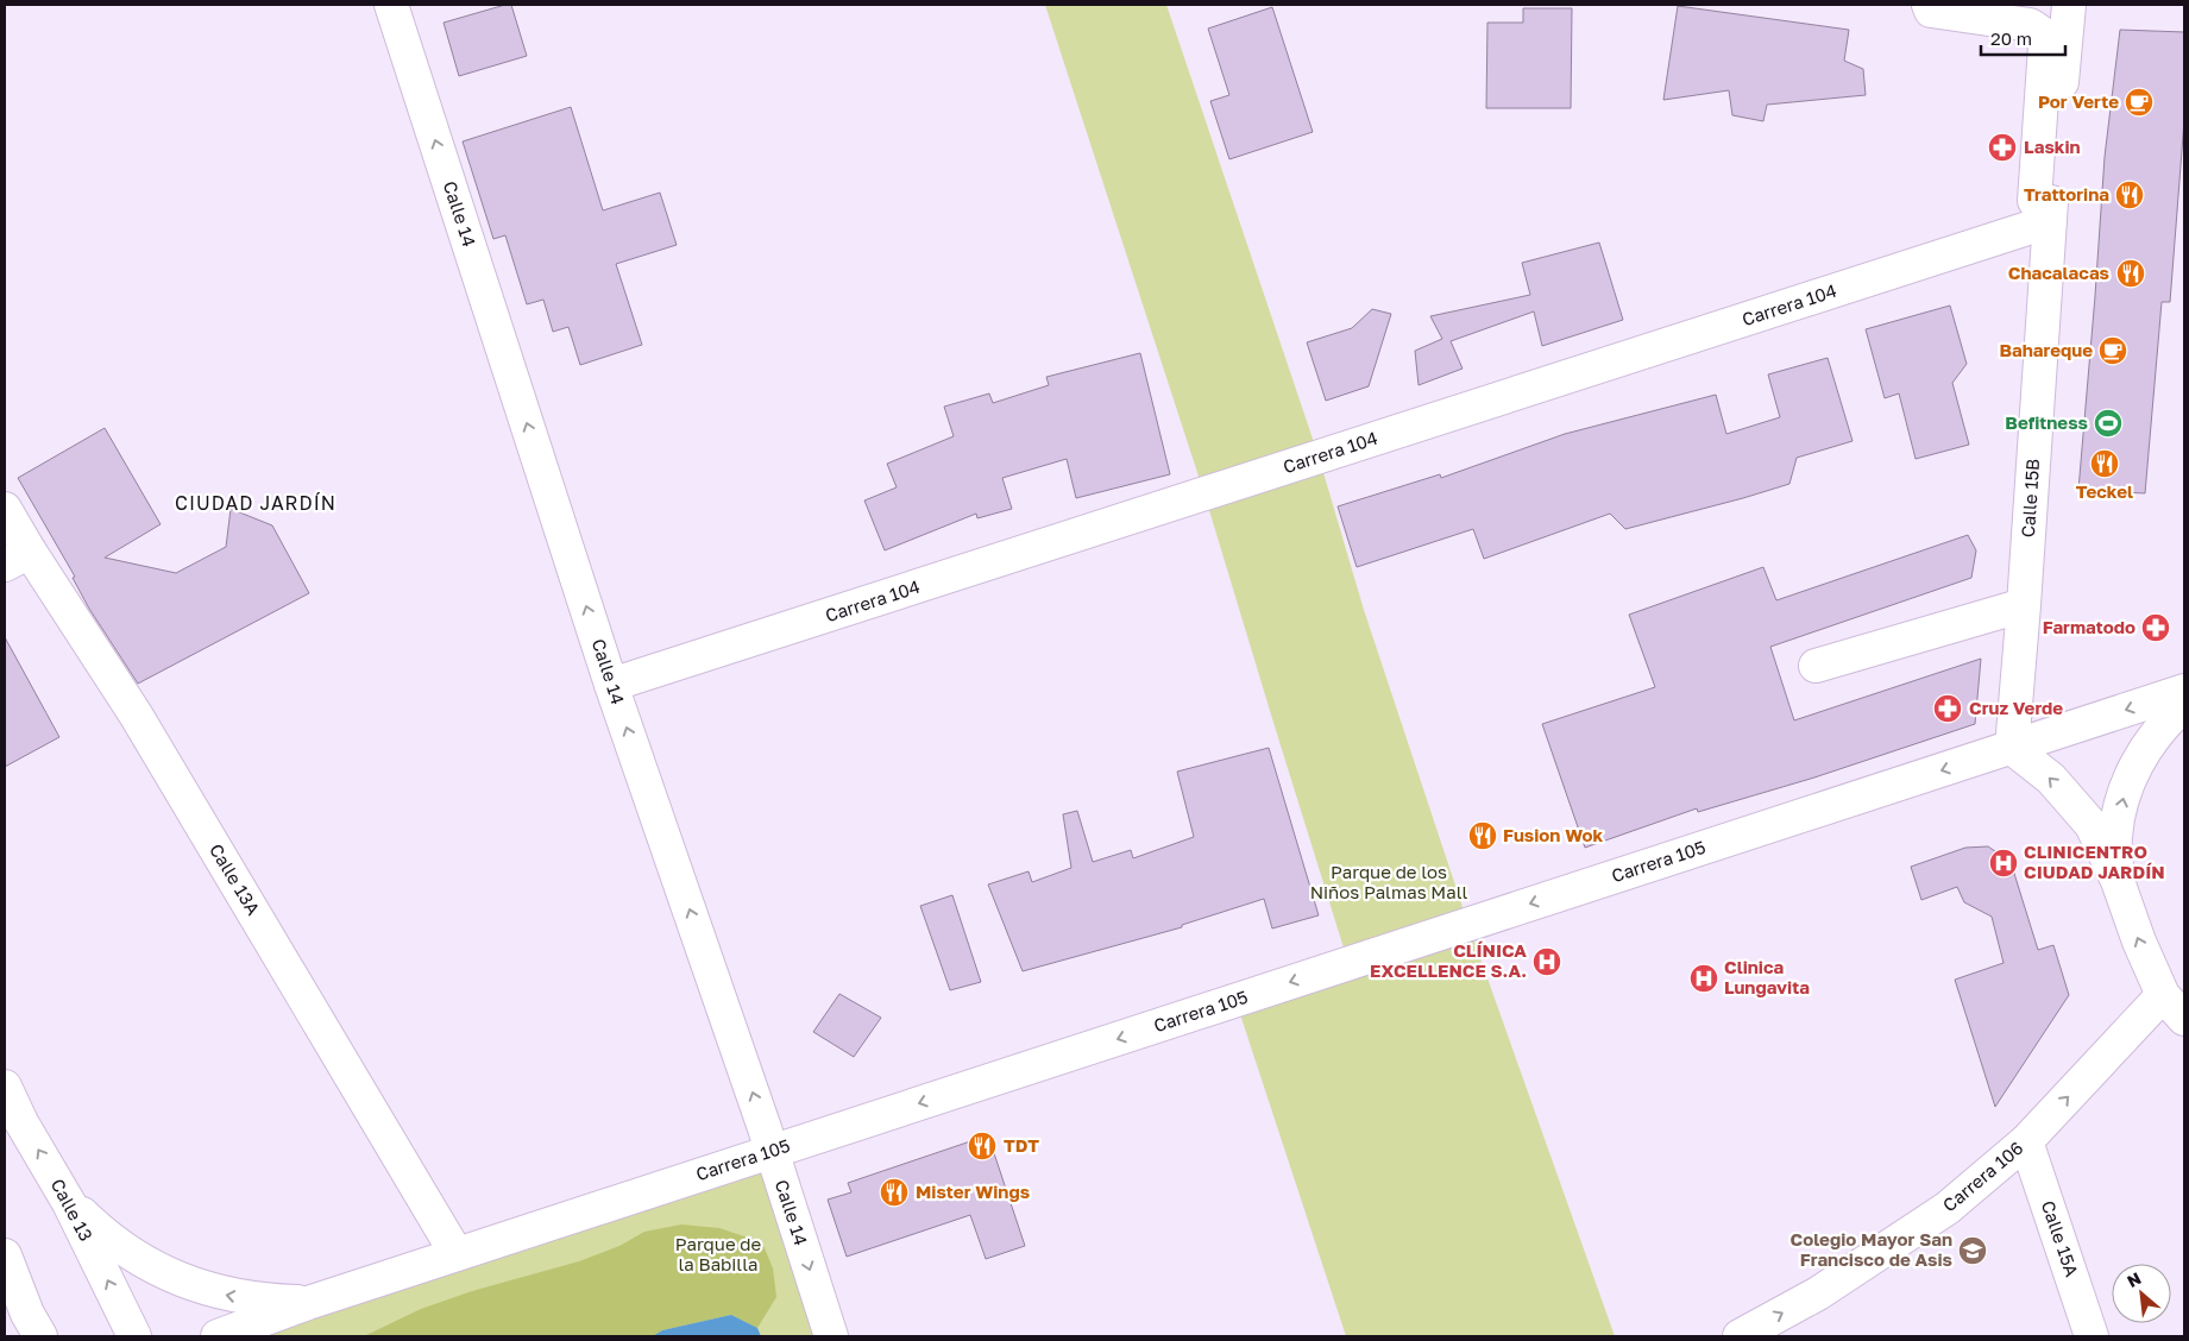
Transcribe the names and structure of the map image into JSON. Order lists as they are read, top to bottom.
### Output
{
  "streets": {
    "street": [
      "Calle 14",
      "Carrera 104",
      "Calle 15B",
      "Carrera 105",
      "Calle 13A",
      "Carrera 106",
      "Calle 13",
      "Calle 15A"
    ]
  },
  "crossings": [
    ["Calle 14", "Carrera 104"],
    ["Calle 14", "Carrera 105"],
    ["Carrera 104", "Calle 15B"],
    ["Calle 15B", "Carrera 105"],
    ["Carrera 105", "Calle 13A"],
    ["Carrera 106", "Calle 15A"]
  ],
  "one_way": ["Carrera 105", "Carrera 106"],
  "districts": ["CIUDAD JARDÍN"],
  "parks": ["Parque de los Niños Palmas Mall", "Parque de la Babilla"],
  "places": {
    "cafe": ["Por Verte", "Bahareque"],
    "pharmacy": ["Laskin", "Farmatodo", "Cruz Verde"],
    "restaurant": [
      "Trattorina",
      "Chacalacas",
      "Teckel",
      "Fusion Wok",
      "TDT",
      "Mister Wings"
    ],
    "sports": ["Befitness"],
    "hospital": ["CLINICENTRO CIUDAD JARDÍN", "CLÍNICA EXCELLENCE S.A.", "Clinica Lungavita"],
    "school or university": ["Colegio Mayor San Francisco de Asis"]
  },
  "scale_bar": "20 m",
  "north": "top left"
}
